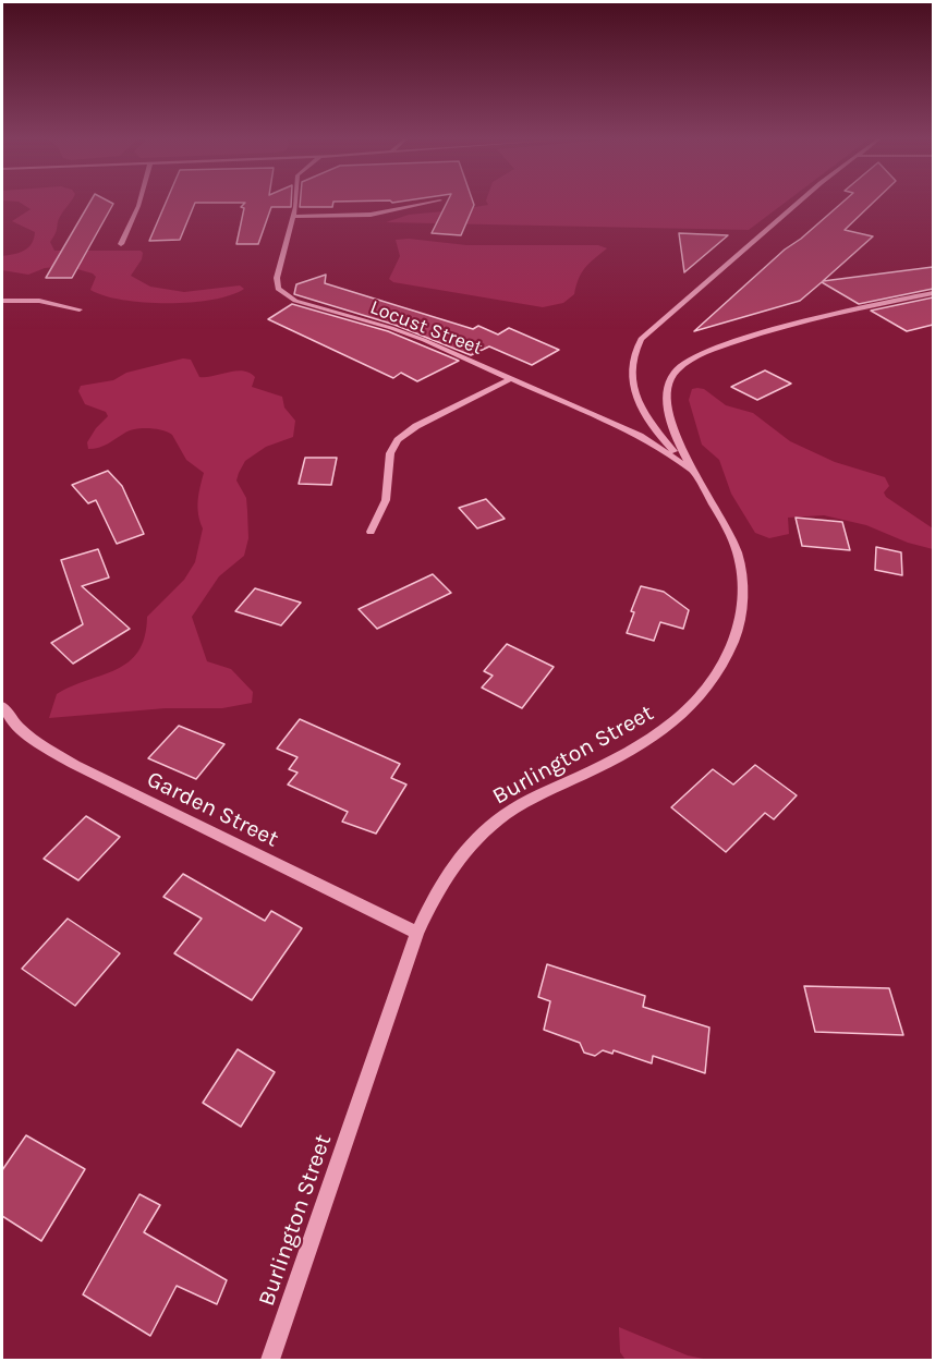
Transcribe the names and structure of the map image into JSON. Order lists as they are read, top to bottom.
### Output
{
  "streets": {
    "street": ["Locust Street", "Burlington Street", "Garden Street"]
  },
  "crossings": [
    ["Locust Street", "Burlington Street"],
    ["Burlington Street", "Garden Street"]
  ]
}
